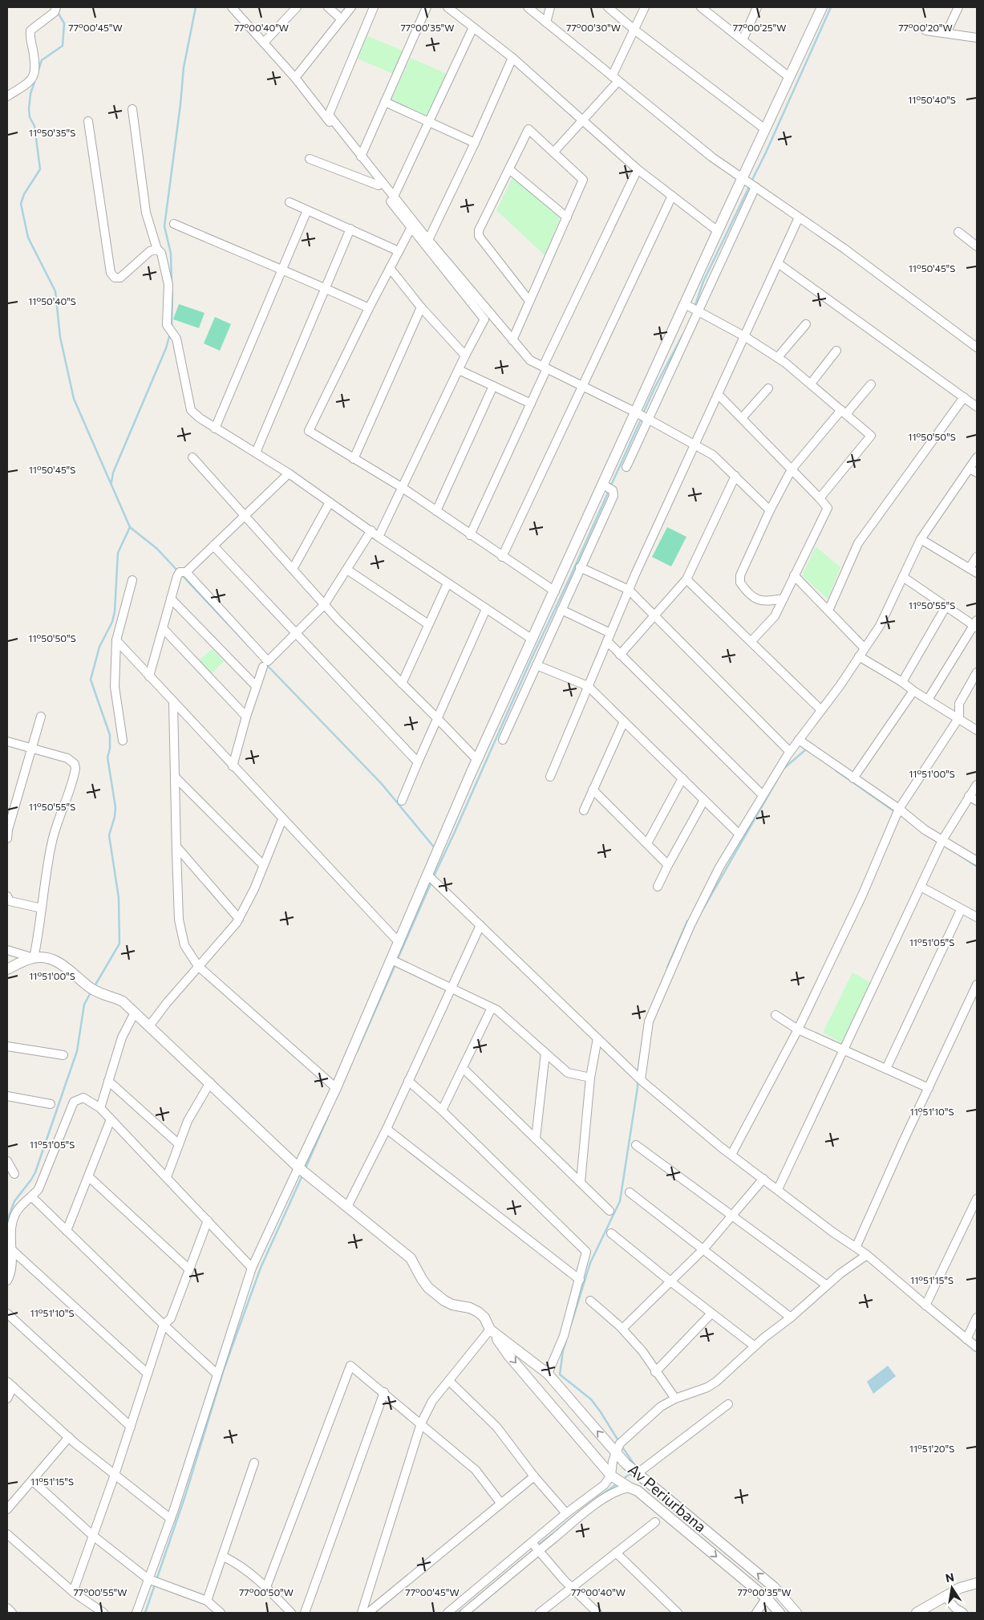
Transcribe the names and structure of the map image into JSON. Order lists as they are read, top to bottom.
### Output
{
  "streets": {
    "street": ["Av Periurbana"]
  },
  "north": "top",
  "coordinates": [
    "77°00'45\"W",
    "77°00'40\"W",
    "77°00'35\"W",
    "77°00'30\"W",
    "77°00'25\"W",
    "77°00'20\"W",
    "11°50'40\"S",
    "11°50'35\"S",
    "11°50'45\"S",
    "11°50'50\"S",
    "11°50'55\"S",
    "11°51'00\"S",
    "11°51'05\"S",
    "11°51'10\"S",
    "11°51'15\"S",
    "11°51'20\"S",
    "77°00'55\"W",
    "77°00'50\"W"
  ]
}
